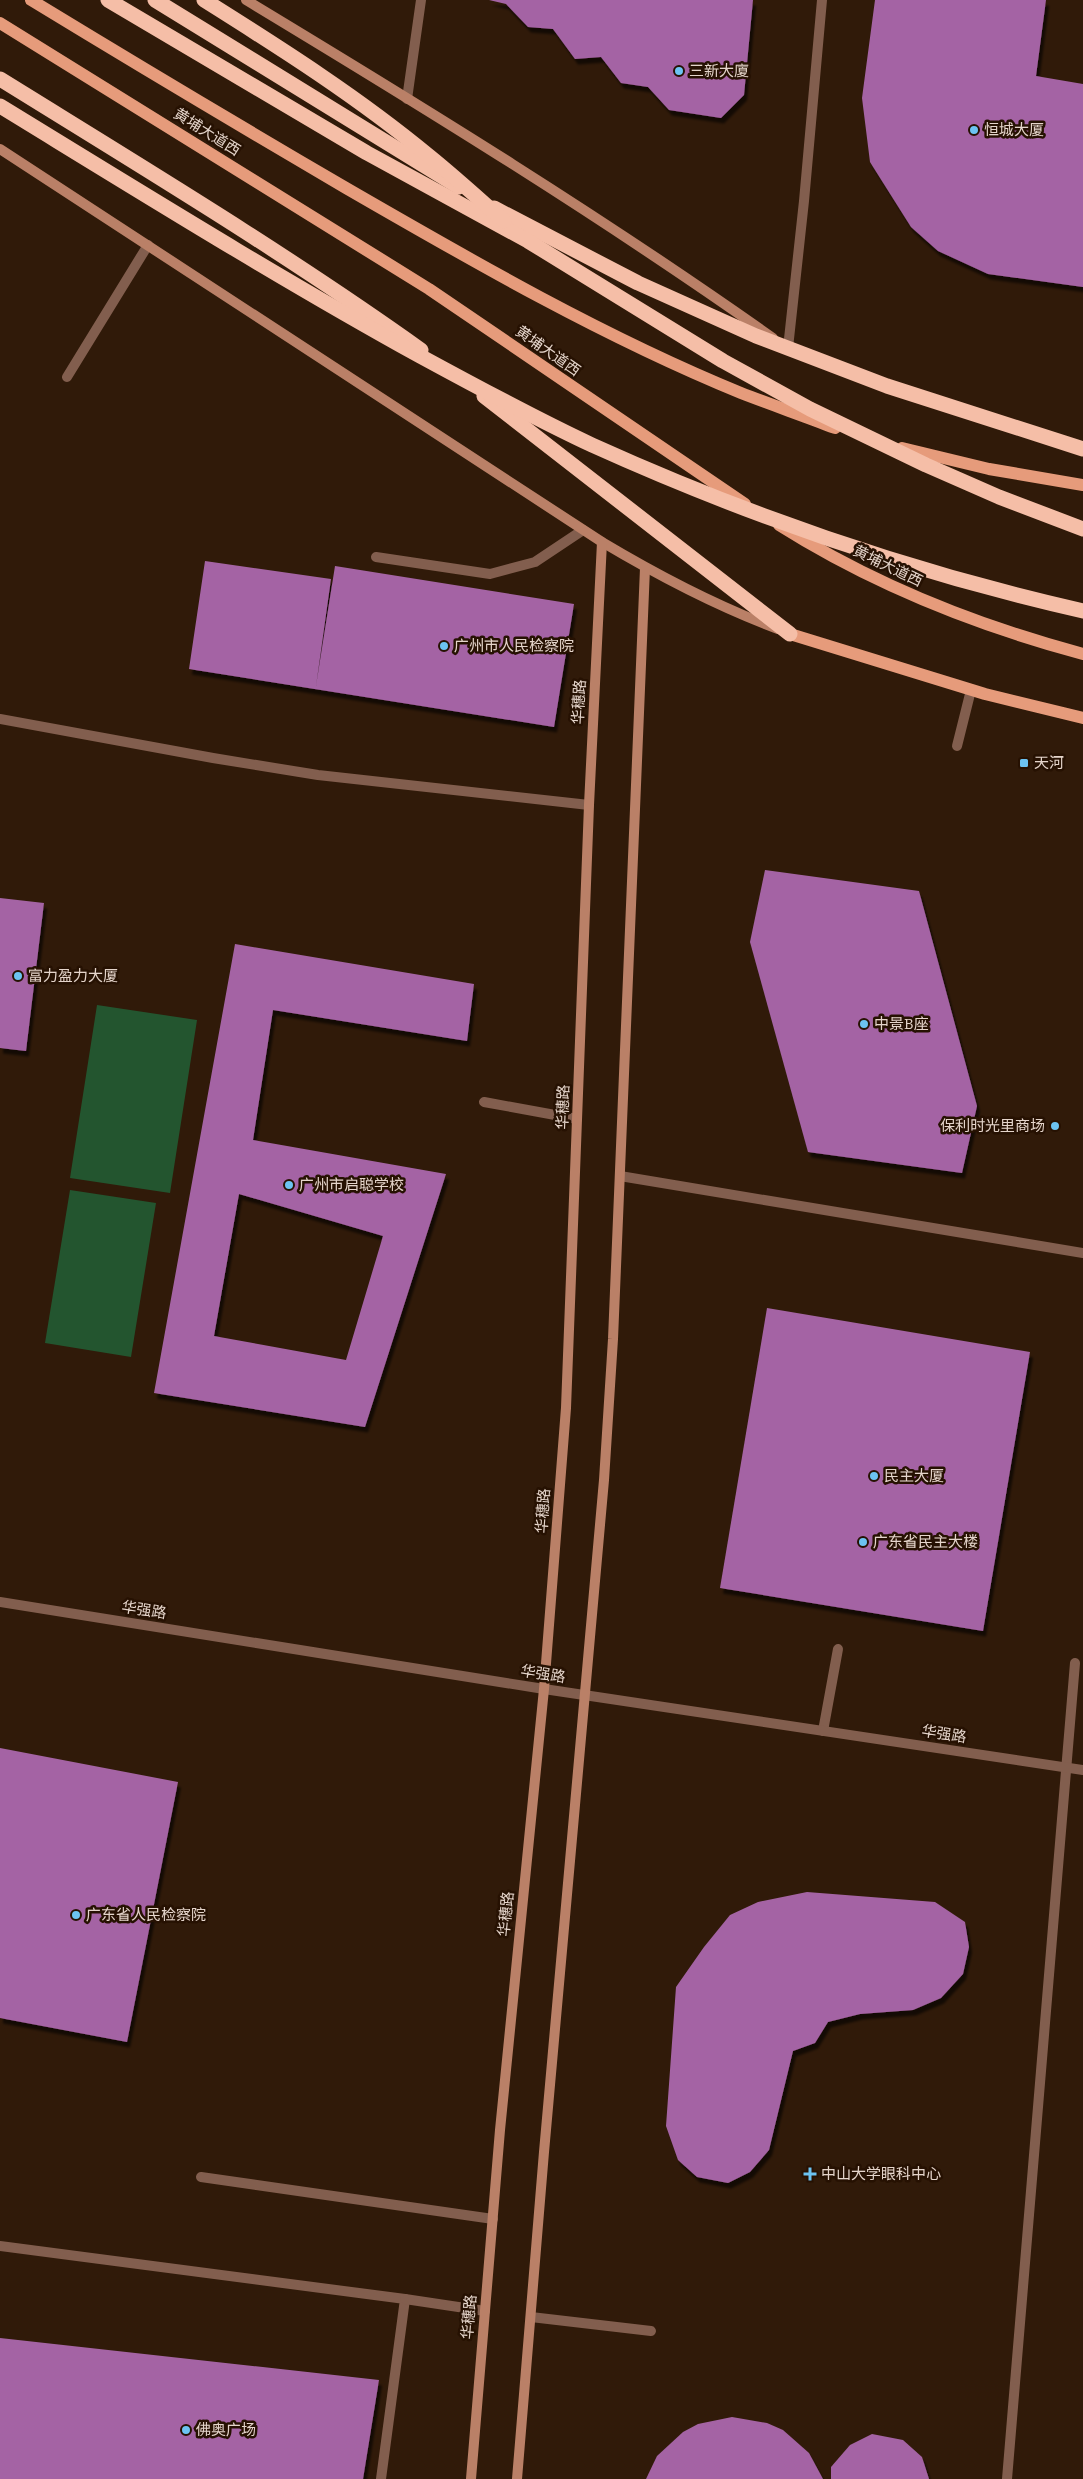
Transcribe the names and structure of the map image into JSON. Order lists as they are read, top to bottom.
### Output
{
  "streets": {
    "main road": ["黄埔大道西"],
    "street": ["华穗路", "华强路"]
  },
  "crossings": [
    ["华穗路", "华强路"]
  ],
  "places": {
    "other": [
      "三新大廈",
      "恒城大厦",
      "广州市人民检察院",
      "富力盈力大厦",
      "中景B座",
      "保利时光里商场",
      "广州市启聪学校",
      "民主大厦",
      "广东省民主大楼",
      "广东省人民检察院",
      "佛奥广场"
    ],
    "transit": ["天河"],
    "health": ["中山大学眼科中心"]
  }
}
